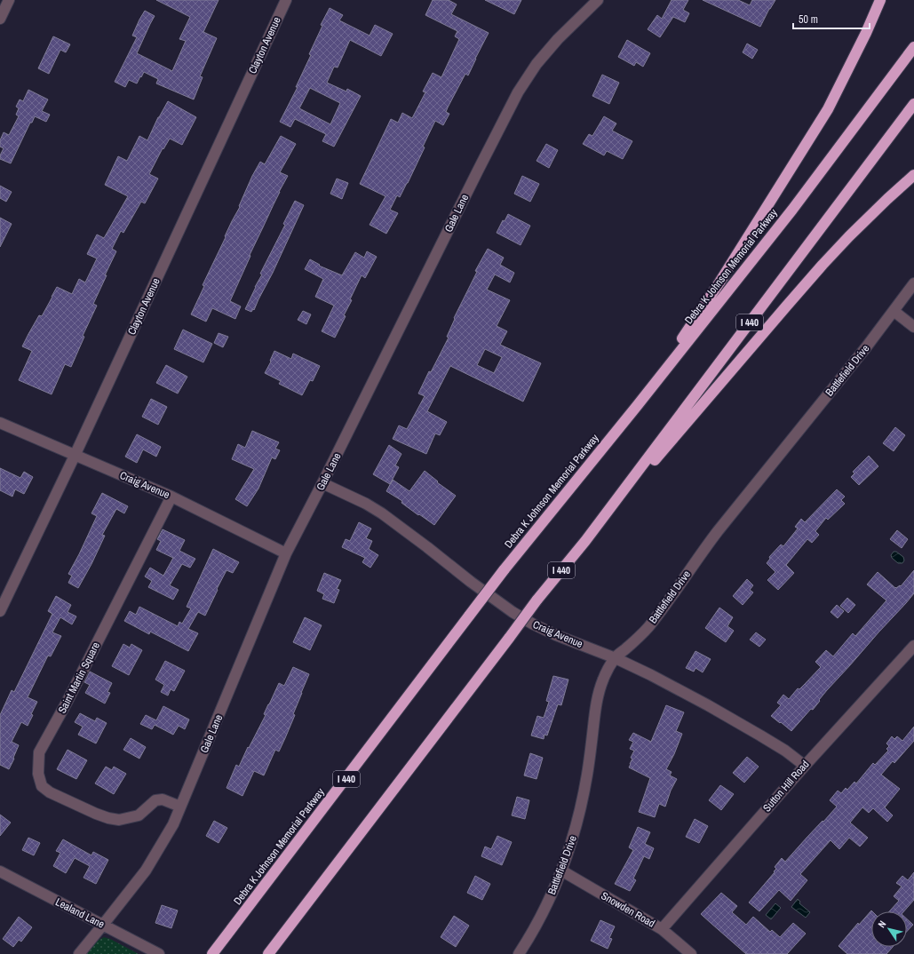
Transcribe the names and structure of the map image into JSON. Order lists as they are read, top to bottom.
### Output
{
  "streets": {
    "highway": ["Debra K Johnson Memorial Parkway", "I 440"],
    "street": [
      "Clayton Avenue",
      "Gale Lane",
      "Battlefield Drive",
      "Craig Avenue",
      "Saint Martin Square",
      "Sutton Hill Road",
      "Snowden Road",
      "Lealand Lane"
    ]
  },
  "crossings": [
    ["Clayton Avenue", "Craig Avenue"],
    ["Gale Lane", "Craig Avenue"],
    ["Gale Lane", "Saint Martin Square"],
    ["Gale Lane", "Lealand Lane"],
    ["Battlefield Drive", "Craig Avenue"],
    ["Battlefield Drive", "Snowden Road"],
    ["Craig Avenue", "Saint Martin Square"],
    ["Craig Avenue", "Sutton Hill Road"],
    ["Sutton Hill Road", "Snowden Road"]
  ],
  "scale_bar": "50 m",
  "north": "top left"
}
